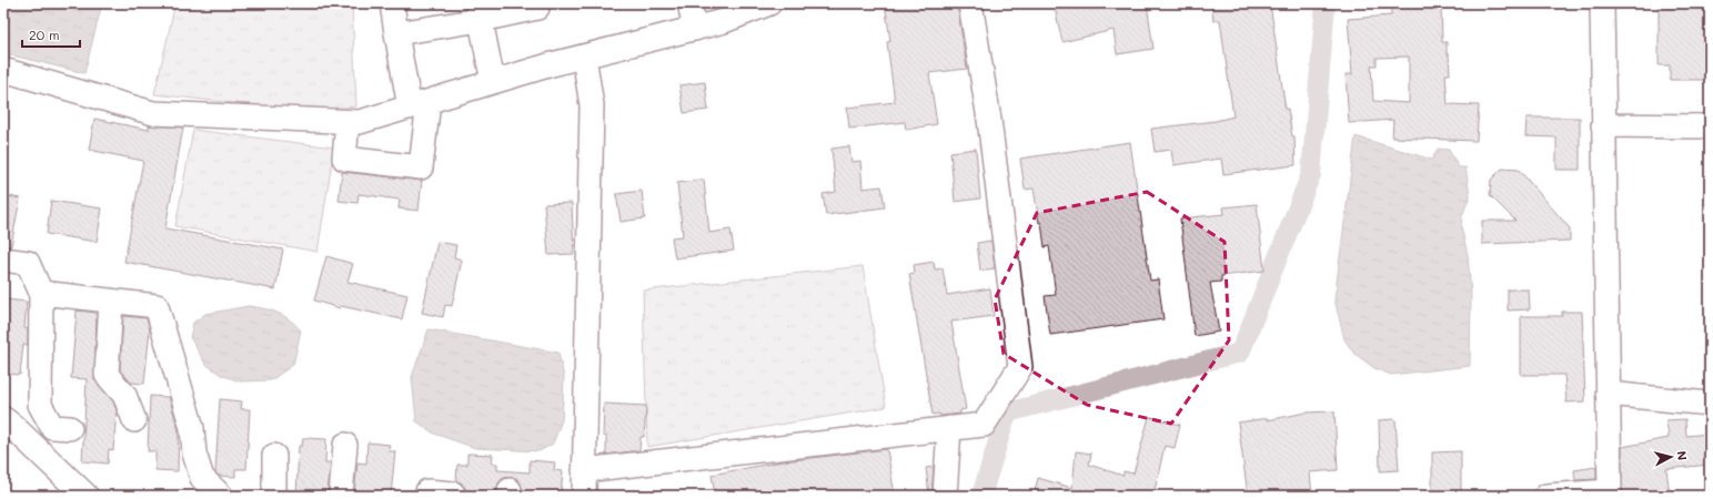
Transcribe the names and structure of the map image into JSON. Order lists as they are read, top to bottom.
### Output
{
  "scale_bar": "20 m",
  "north": "right"
}
